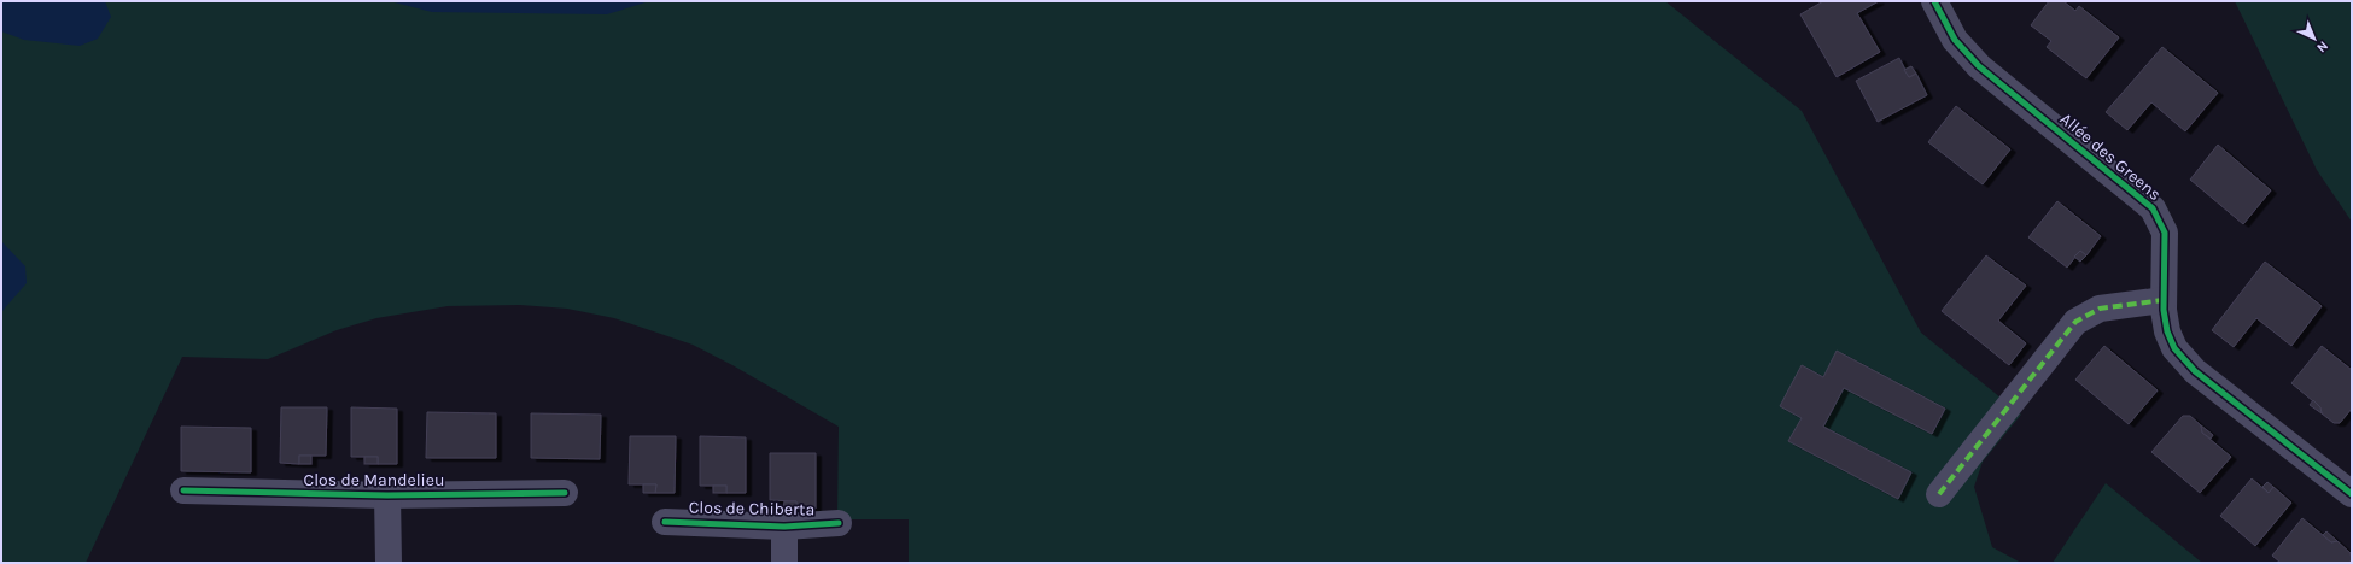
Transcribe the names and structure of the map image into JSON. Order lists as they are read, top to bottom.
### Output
{
  "streets": {
    "street": ["Allée des Greens", "Clos de Mandelieu", "Clos de Chiberta"]
  },
  "north": "bottom right"
}
